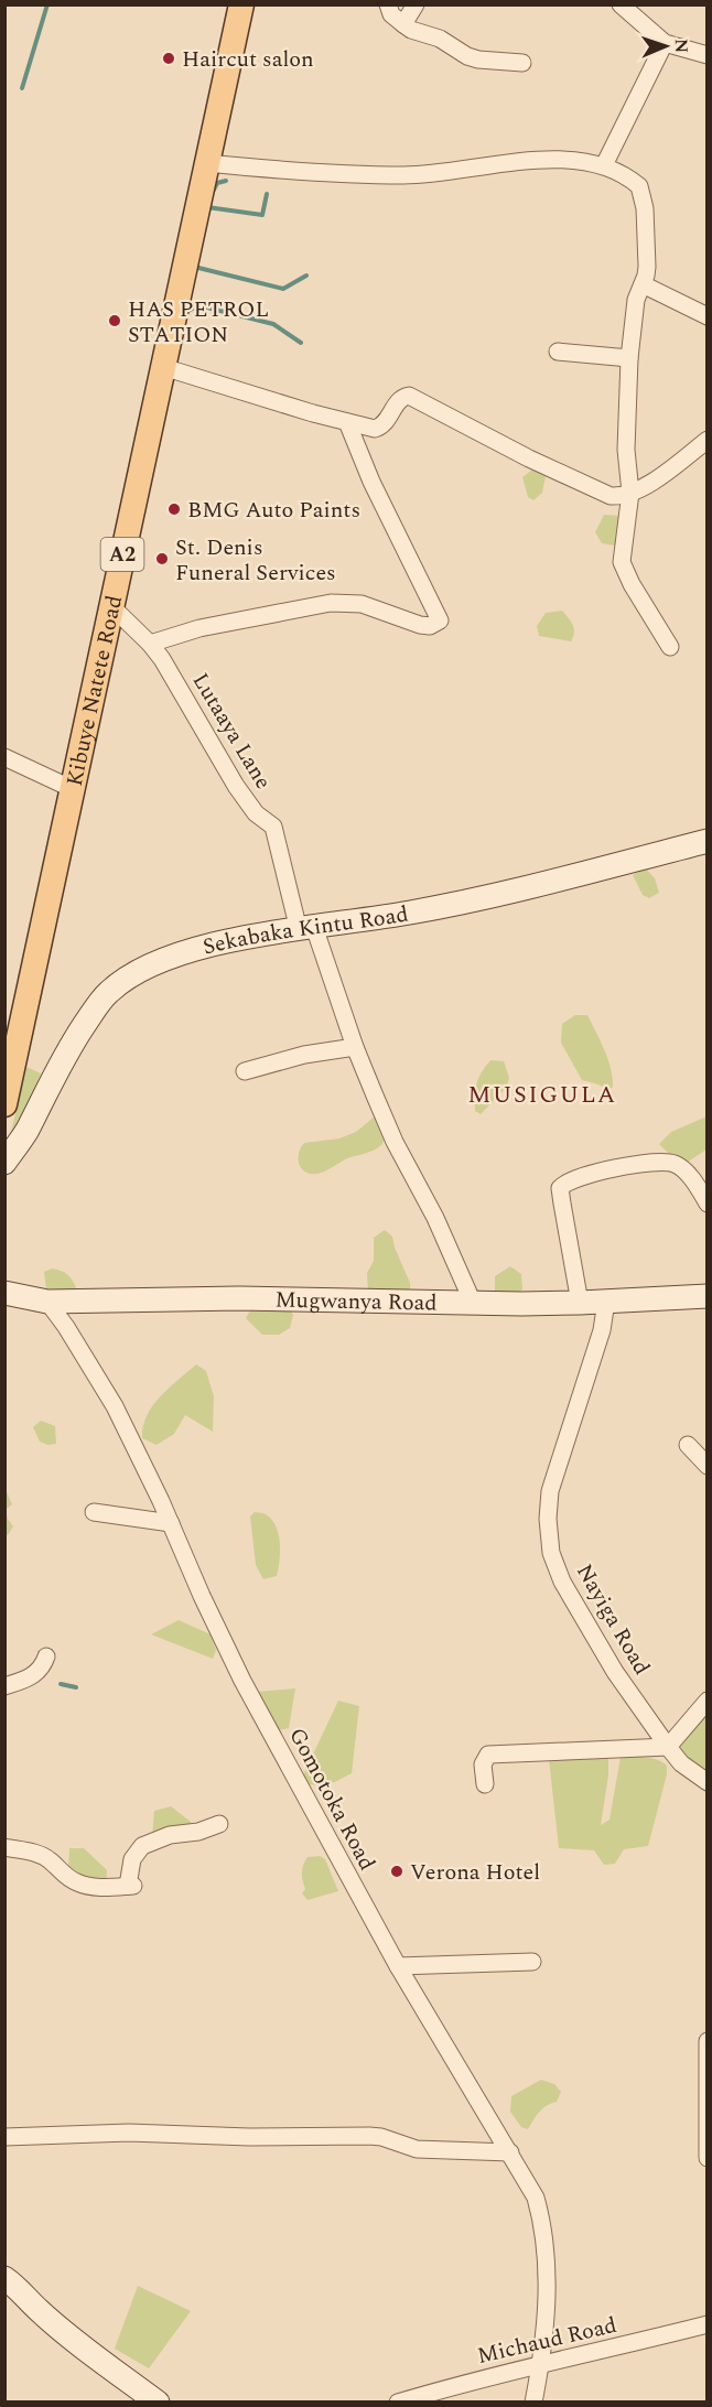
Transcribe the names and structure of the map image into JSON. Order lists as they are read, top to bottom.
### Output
{
  "streets": {
    "main road": ["A2", "Kibuye Natete Road"],
    "street": [
      "Lutaaya Lane",
      "Sekabaka Kintu Road",
      "Mugwanya Road",
      "Nayiga Road",
      "Gomotoka Road",
      "Michaud Road"
    ]
  },
  "crossings": [
    ["Kibuye Natete Road", "Lutaaya Lane"],
    ["Lutaaya Lane", "Sekabaka Kintu Road"],
    ["Lutaaya Lane", "Mugwanya Road"],
    ["Mugwanya Road", "Nayiga Road"],
    ["Mugwanya Road", "Gomotoka Road"],
    ["Gomotoka Road", "Michaud Road"]
  ],
  "districts": ["MUSIGULA"],
  "places": [
    "Haircut salon",
    "HAS PETROL STATION",
    "BMG Auto Paints",
    "St. Denis Funeral Services",
    "Verona Hotel"
  ],
  "north": "right"
}
